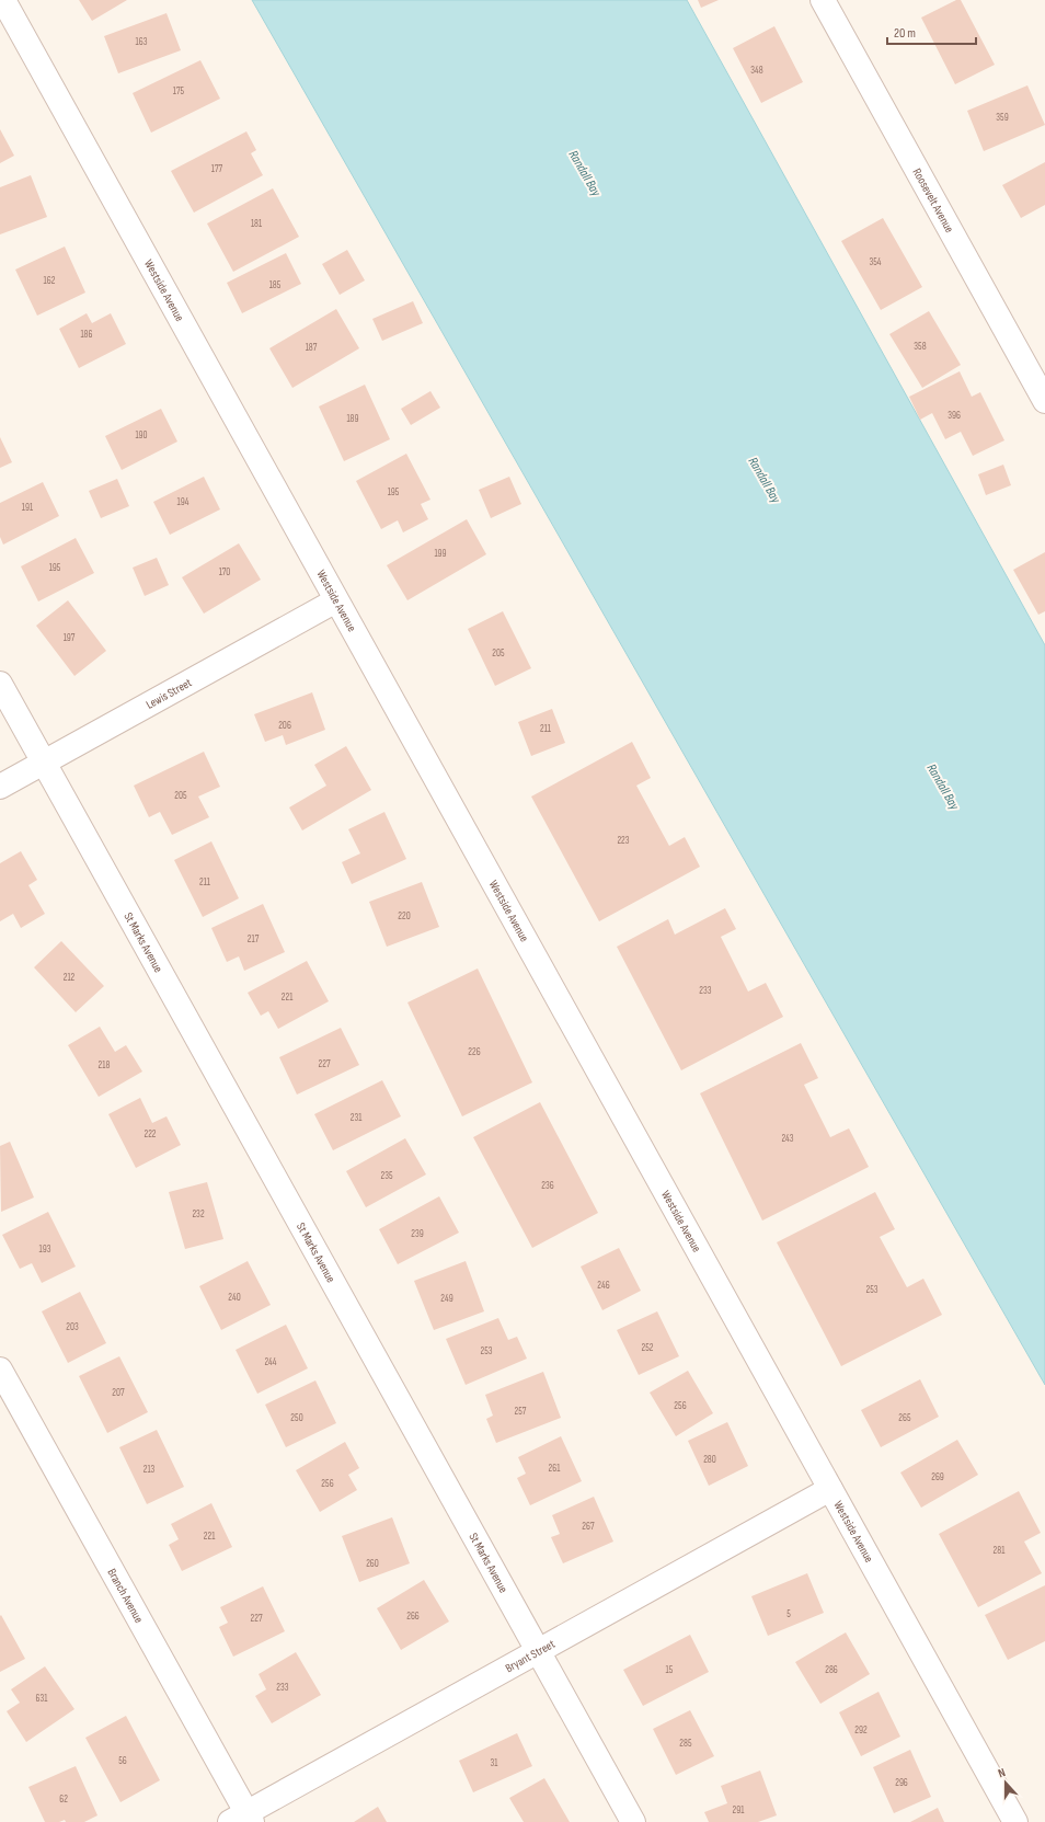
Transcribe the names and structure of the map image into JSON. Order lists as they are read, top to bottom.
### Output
{
  "streets": {
    "street": [
      "Roosevelt Avenue",
      "Westside Avenue",
      "Lewis Street",
      "St Marks Avenue",
      "Branch Avenue",
      "Bryant Street"
    ]
  },
  "crossings": [
    ["Westside Avenue", "Lewis Street"],
    ["Westside Avenue", "Bryant Street"],
    ["Lewis Street", "St Marks Avenue"],
    ["St Marks Avenue", "Bryant Street"],
    ["Branch Avenue", "Bryant Street"]
  ],
  "water": ["Randall Bay"],
  "house_numbers": [
    "163",
    "348",
    "175",
    "359",
    "177",
    "181",
    "354",
    "162",
    "185",
    "186",
    "358",
    "187",
    "396",
    "189",
    "190",
    "195",
    "194",
    "191",
    "199",
    "195",
    "170",
    "197",
    "205",
    "206",
    "211",
    "205",
    "223",
    "211",
    "220",
    "217",
    "212",
    "233",
    "221",
    "226",
    "227",
    "218",
    "231",
    "222",
    "243",
    "235",
    "236",
    "232",
    "239",
    "193",
    "246",
    "253",
    "240",
    "249",
    "203",
    "252",
    "253",
    "244",
    "207",
    "256",
    "257",
    "250",
    "265",
    "280",
    "261",
    "213",
    "269",
    "256",
    "267",
    "221",
    "281",
    "260",
    "5",
    "266",
    "227",
    "15",
    "286",
    "233",
    "631",
    "292",
    "285",
    "56",
    "31",
    "296",
    "62",
    "291"
  ],
  "scale_bar": "20 m",
  "north": "top"
}
